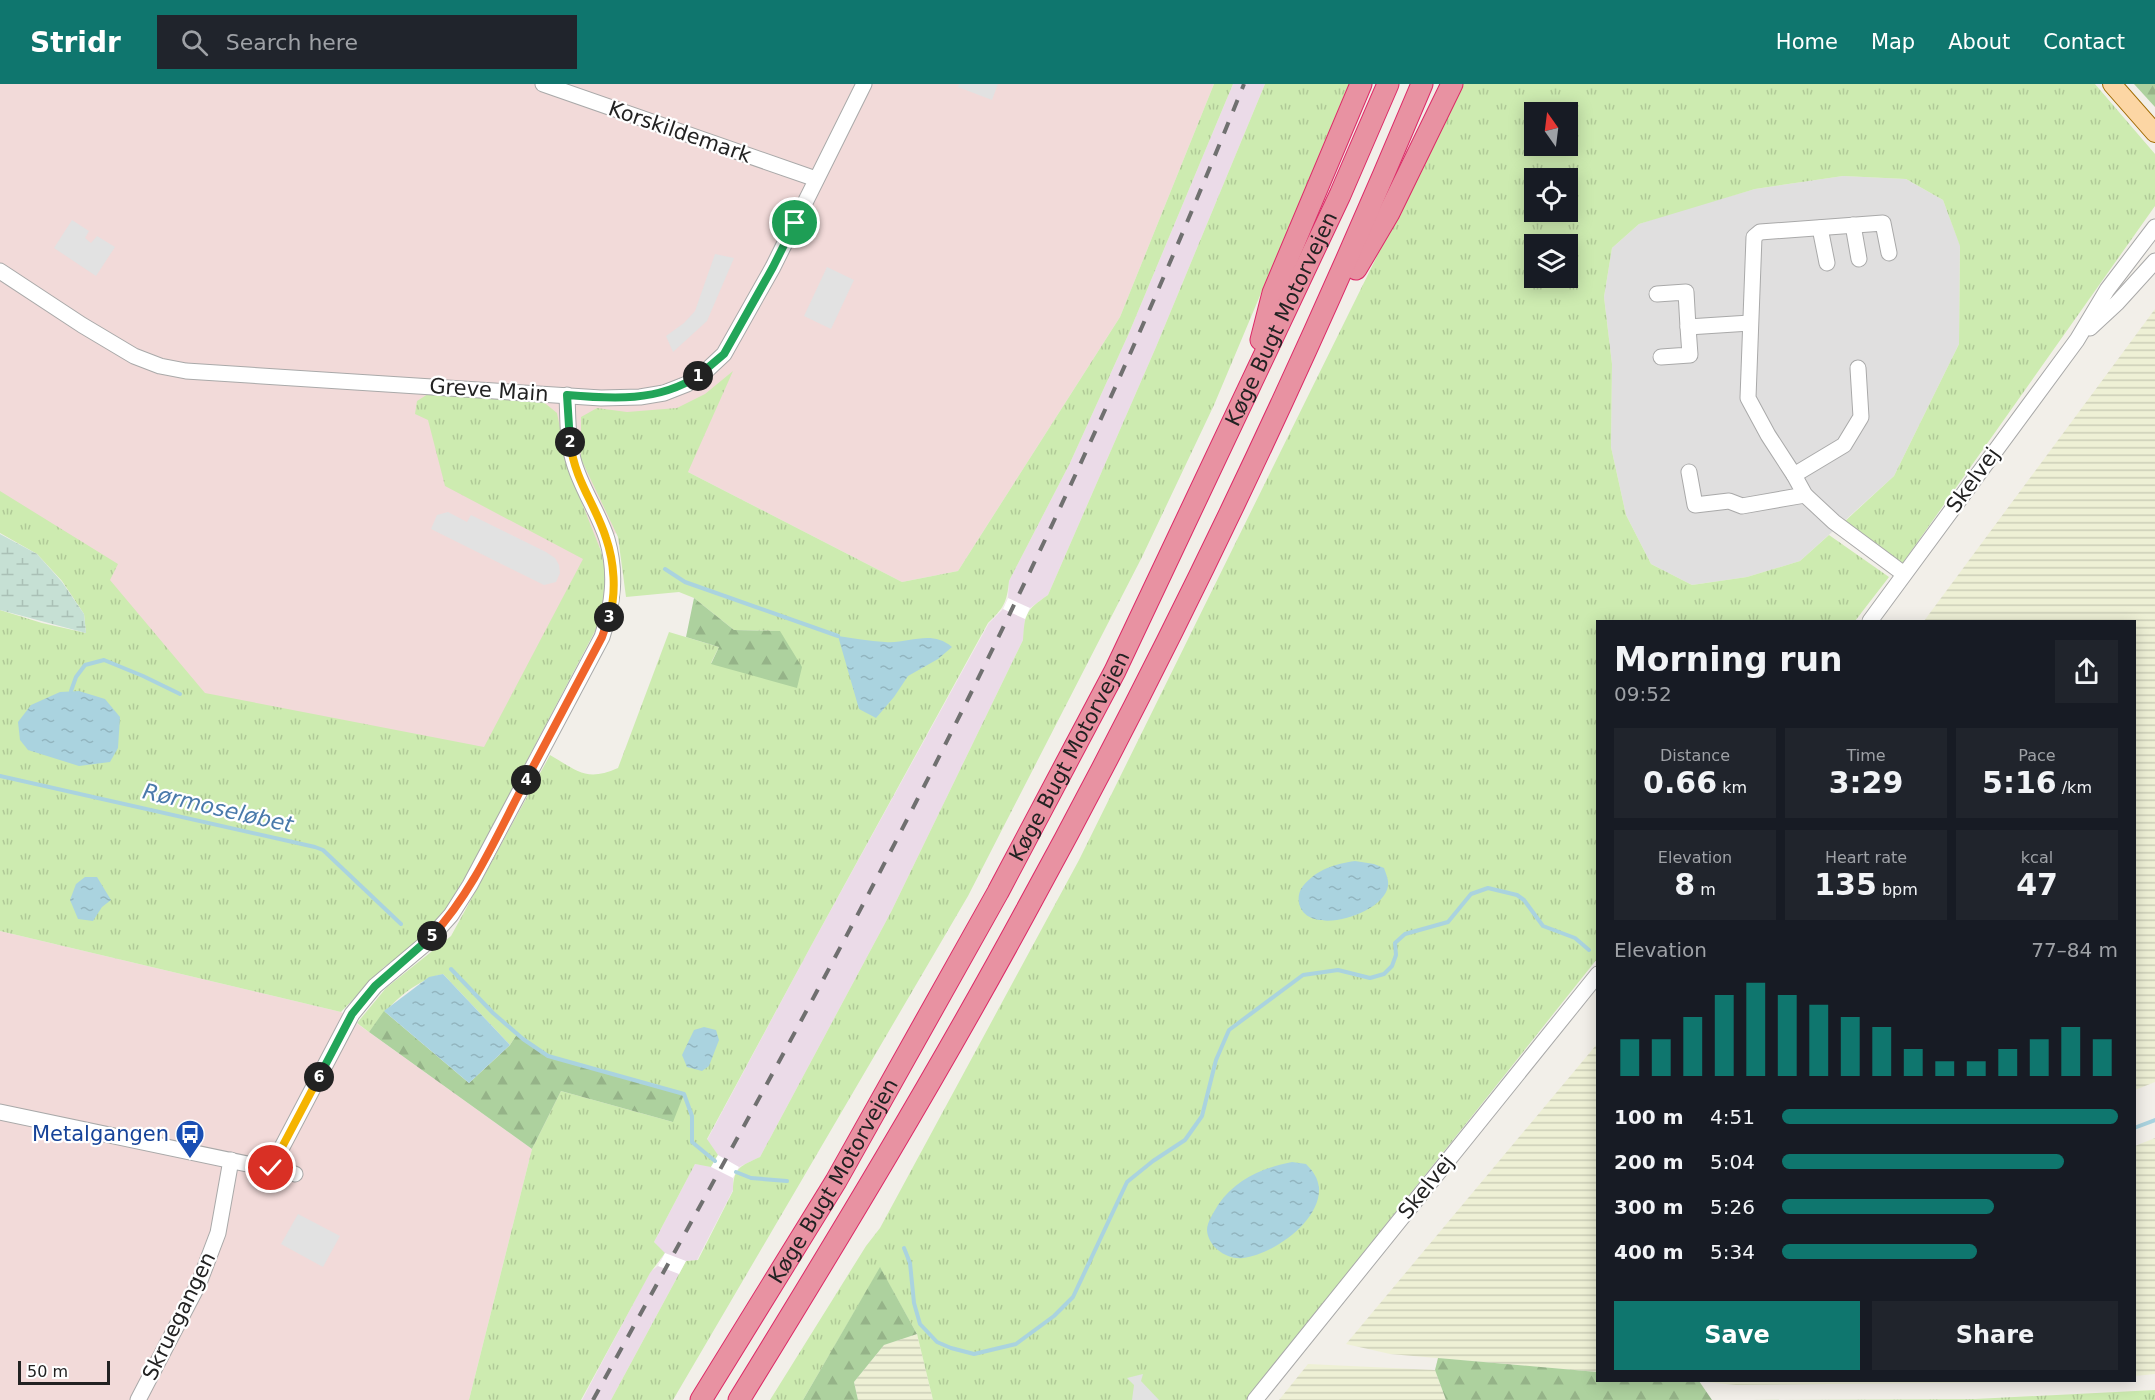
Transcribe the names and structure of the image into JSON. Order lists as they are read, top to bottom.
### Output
{
  "streets": {
    "highway": ["Køge Bugt Motorvejen"],
    "street": [
      "Korskildemark",
      "Greve Main",
      "Skelvej",
      "Skruegangen"
    ]
  },
  "crossings": [
    ["Korskildemark", "Greve Main"]
  ],
  "water": ["Rørmoseløbet"],
  "places": {
    "bus stop": ["Metalgangen"]
  },
  "scale_bar": "50 m",
  "north": "top",
  "page": {
    "header": "Stridr",
    "search": "Search here",
    "nav": [
      "Home",
      "Map",
      "About",
      "Contact"
    ],
    "pins": [
      "1",
      "2",
      "3",
      "4",
      "5",
      "6"
    ],
    "heading": ["Morning run", "09:52"],
    "stats": [
      ["Distance", "0.66 km"],
      ["Time", "3:29"],
      ["Pace", "5:16 /km"],
      ["Elevation", "8 m"],
      ["Heart rate", "135 bpm"],
      ["kcal", "47"]
    ],
    "chart": ["Elevation", "77–84 m"],
    "list": [
      {
        "name": "100 m",
        "note": "4:51"
      },
      {
        "name": "200 m",
        "note": "5:04"
      },
      {
        "name": "300 m",
        "note": "5:26"
      },
      {
        "name": "400 m",
        "note": "5:34"
      }
    ],
    "buttons": ["Save", "Share"],
    "scale": "50 m"
  }
}
